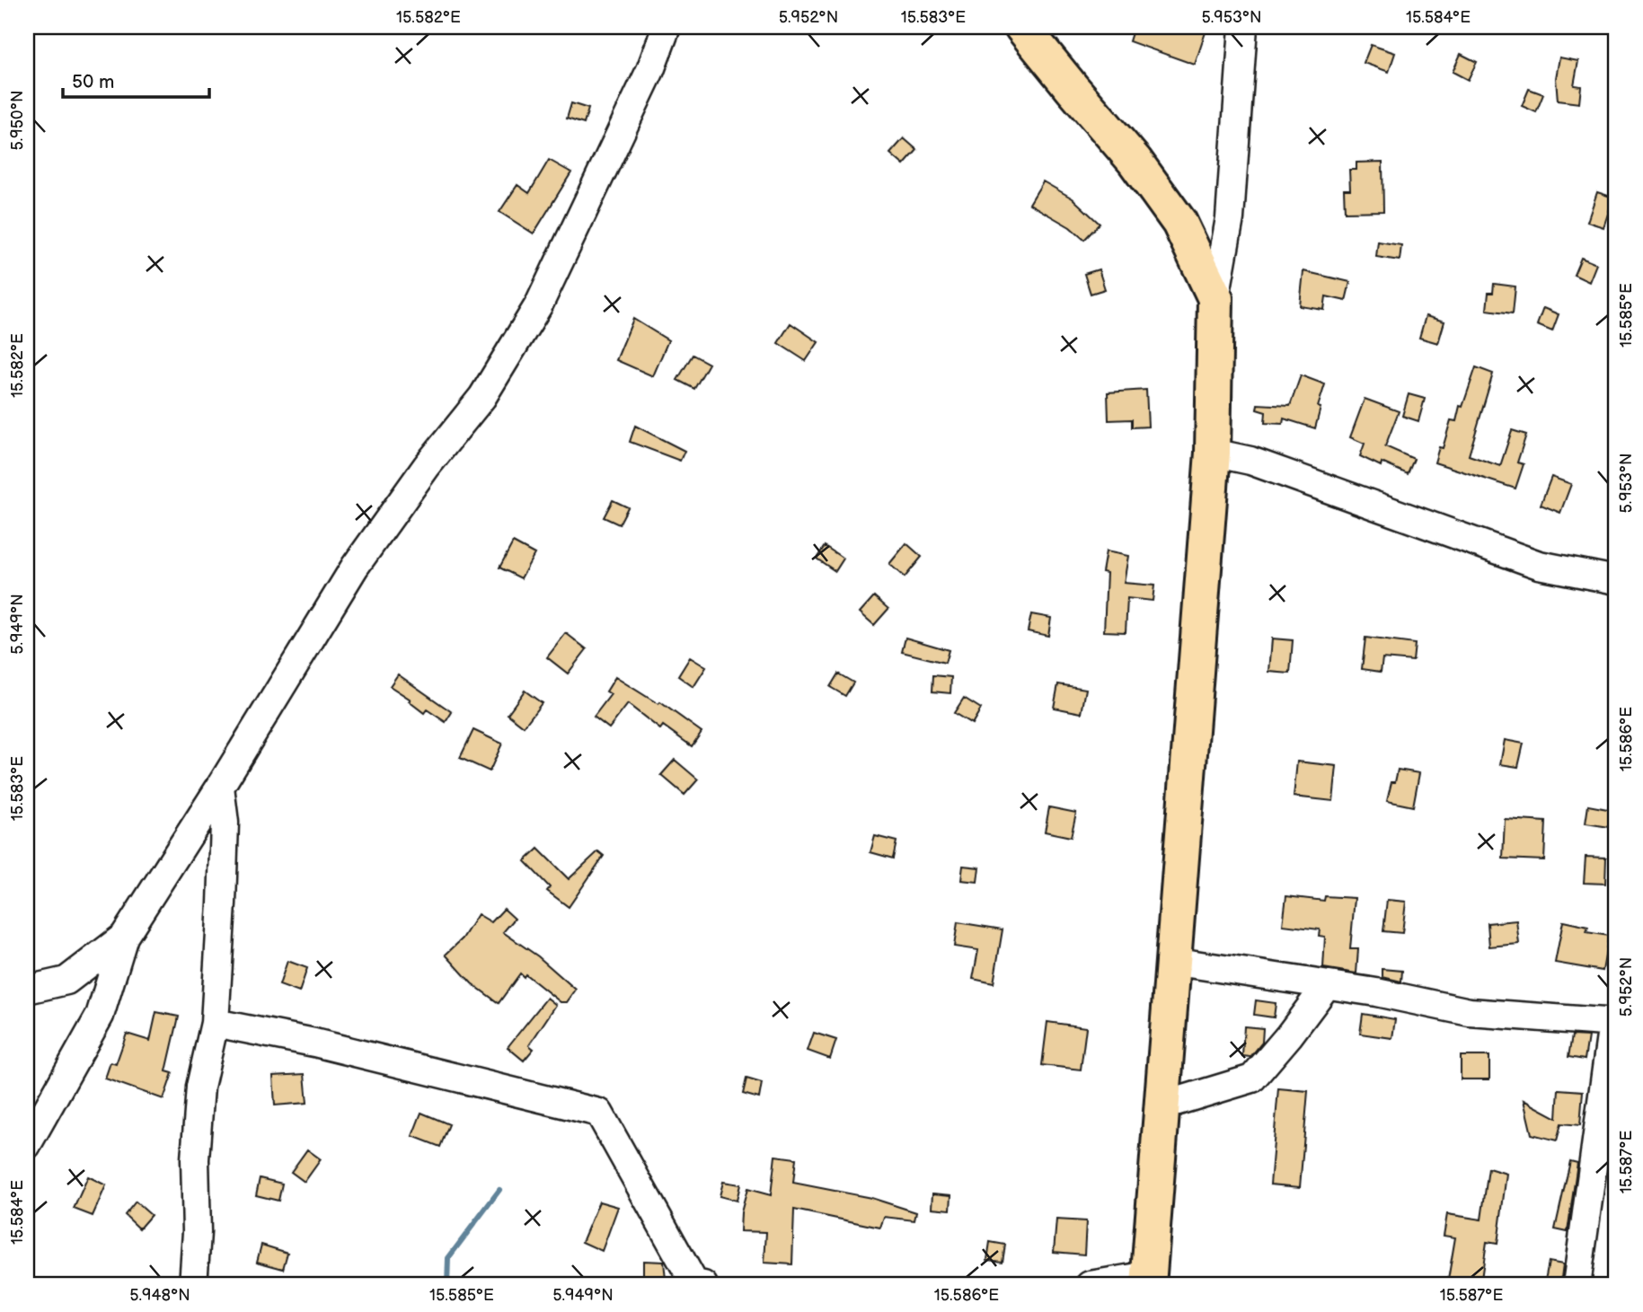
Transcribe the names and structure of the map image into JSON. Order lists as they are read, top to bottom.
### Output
{
  "scale_bar": "50 m",
  "coordinates": [
    "15.582°E",
    "5.952°N",
    "15.583°E",
    "5.953°N",
    "15.584°E",
    "5.950°N",
    "15.585°E",
    "5.949°N",
    "15.586°E",
    "15.587°E",
    "5.948°N"
  ]
}
